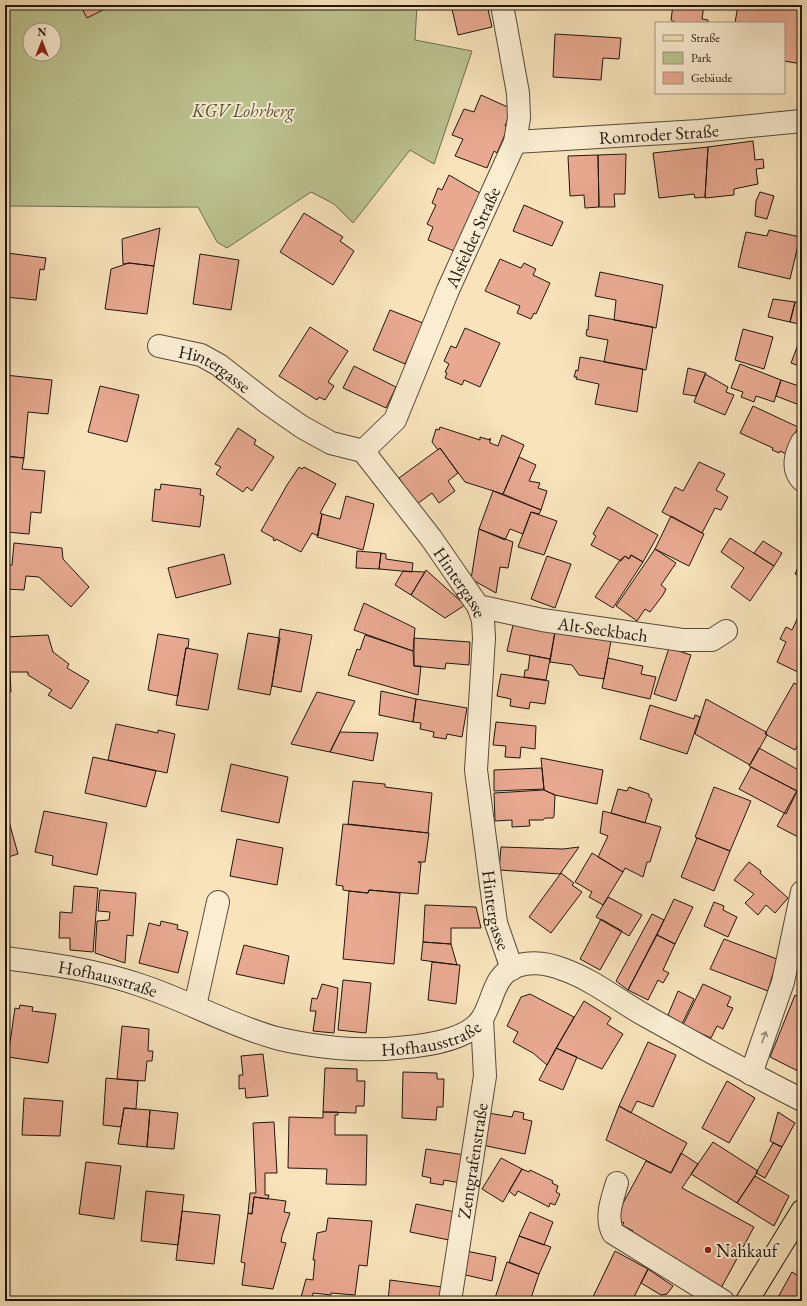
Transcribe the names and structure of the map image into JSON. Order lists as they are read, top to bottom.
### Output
{
  "streets": {
    "street": [
      "Romroder Straße",
      "Alsfelder Straße",
      "Hintergasse",
      "Alt-Seckbach",
      "Hofhausstraße",
      "Zentgrafenstraße"
    ]
  },
  "crossings": [
    ["Romroder Straße", "Alsfelder Straße"],
    ["Alsfelder Straße", "Hintergasse"],
    ["Hintergasse", "Alt-Seckbach"],
    ["Hintergasse", "Hofhausstraße"],
    ["Hofhausstraße", "Zentgrafenstraße"]
  ],
  "parks": ["KGV Lohrberg"],
  "places": ["Nahkauf"],
  "legend": ["Straße", "Park", "Gebäude"],
  "north": "top"
}
